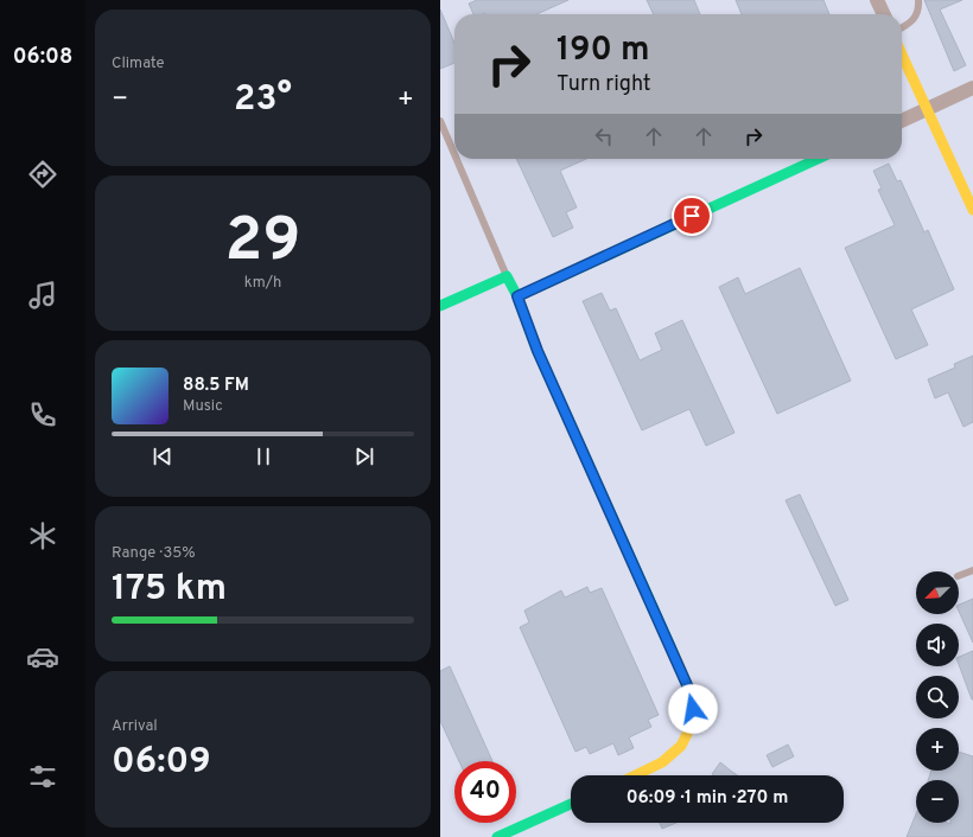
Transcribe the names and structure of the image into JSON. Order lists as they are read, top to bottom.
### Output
{
  "north": "bottom left",
  "page": {
    "tabs": "06:08",
    "tile": [
      "Climate",
      ["29", "km/h"],
      ["Range · 35%", "175 km"],
      ["Arrival", "06:09"]
    ],
    "turn": ["190 m", "Turn right"],
    "heat": ["−", "23°", "+"],
    "song": ["88.5 FM", "Music"],
    "map_buttons": ["+", "−"],
    "limit": "40",
    "trip": "06:09 · 1 min · 270 m"
  }
}
